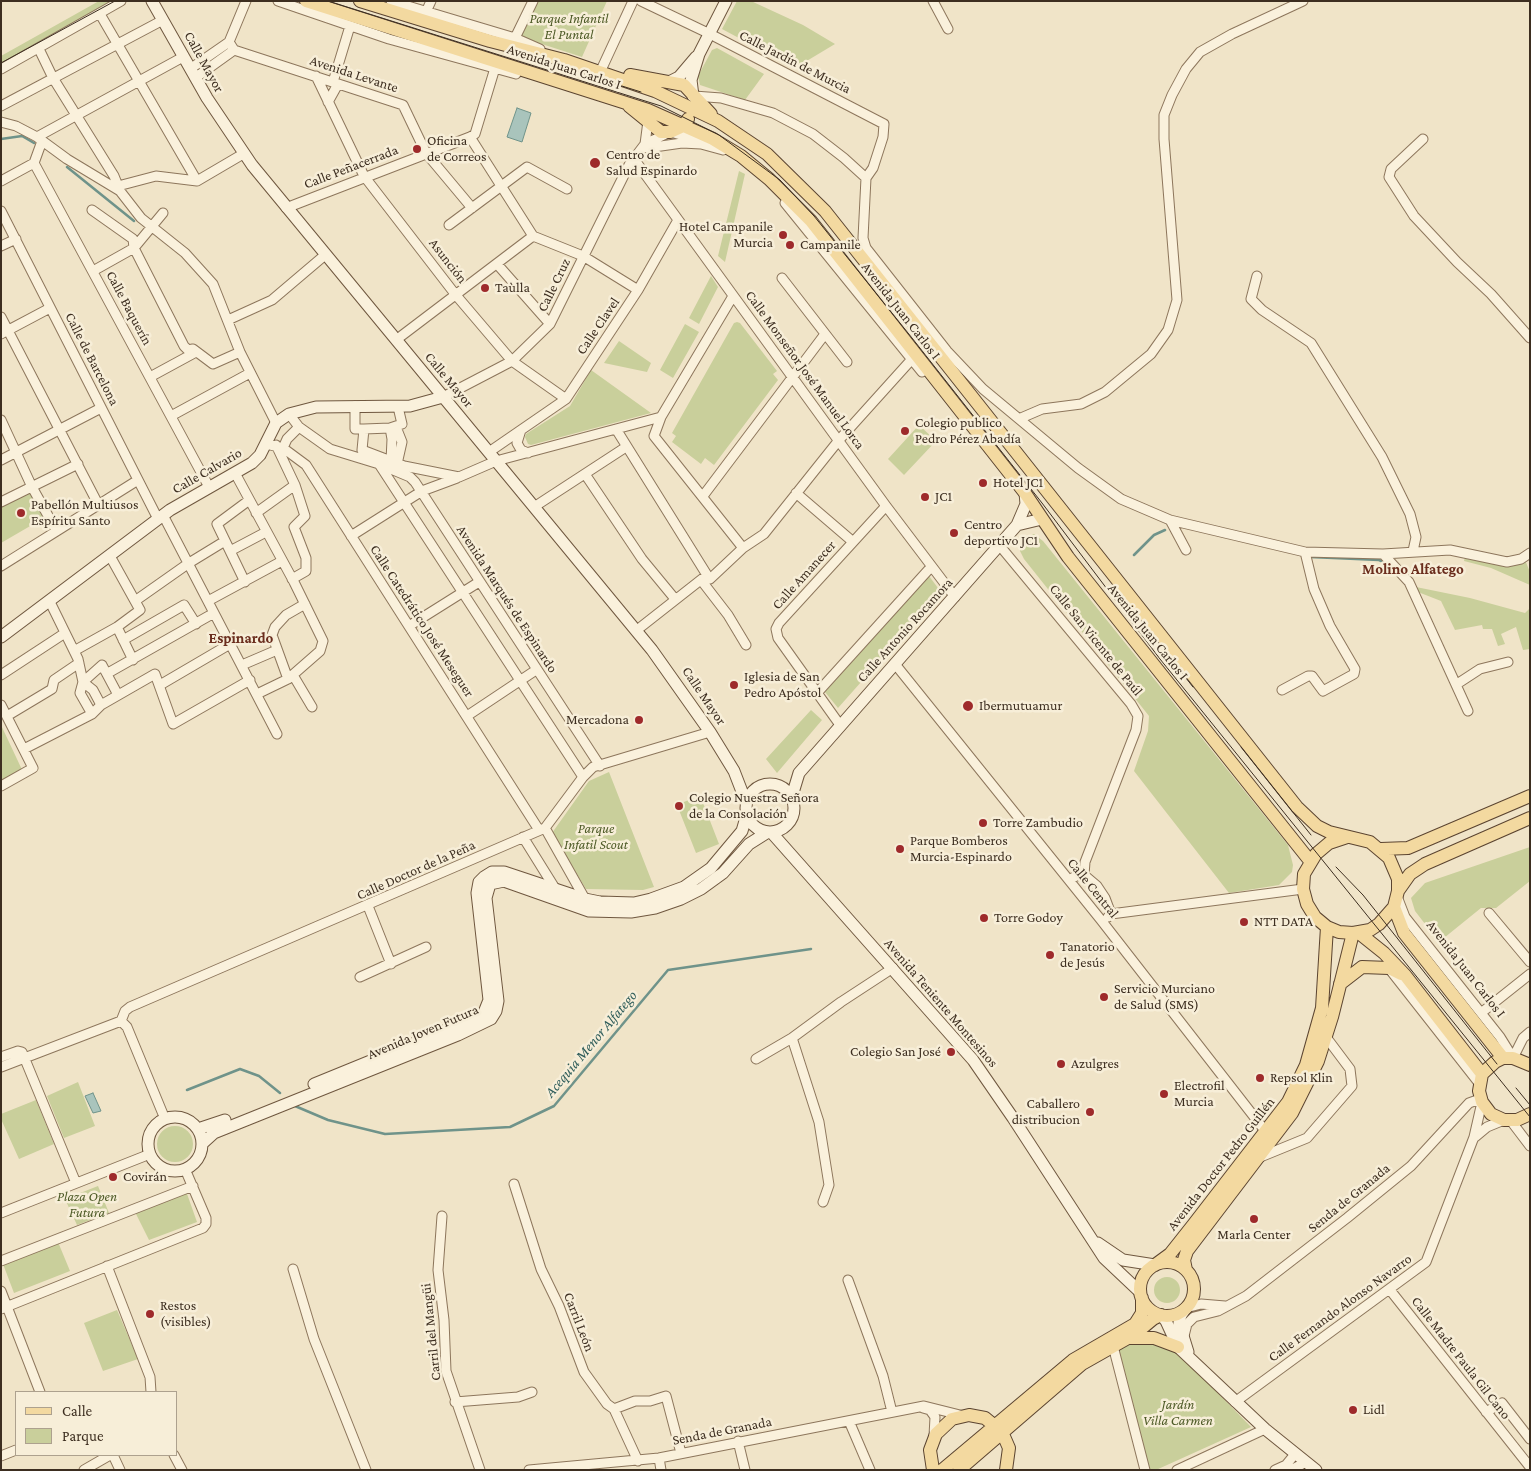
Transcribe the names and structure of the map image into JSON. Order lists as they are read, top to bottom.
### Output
{
  "streets": {
    "main road": [
      "Calle Mayor",
      "Avenida Juan Carlos I",
      "Calle Calvario",
      "Calle Antonio Rocamora",
      "Avenida Teniente Montesinos",
      "Avenida Joven Futura",
      "Avenida Doctor Pedro Guillén"
    ],
    "street": [
      "Calle Jardín de Murcia",
      "Avenida Levante",
      "Calle Peñacerrada",
      "Asunción",
      "Calle Cruz",
      "Calle Baquerín",
      "Calle Clavel",
      "Calle de Barcelona",
      "Calle Monseñor José Manuel Lorca",
      "Calle Amanecer",
      "Avenida Marqués de Espinardo",
      "Calle Catedrático José Meseguer",
      "Calle San Vicente de Paúl",
      "Calle Doctor de la Peña",
      "Calle Central",
      "Senda de Granada",
      "Calle Fernando Alonso Navarro",
      "Carril León",
      "Carril del Mangüi",
      "Calle Madre Paula Gil Cano"
    ]
  },
  "crossings": [
    ["Calle Mayor", "Calle Peñacerrada"],
    ["Calle Mayor", "Calle Cruz"],
    ["Calle Mayor", "Calle Clavel"],
    ["Calle Mayor", "Calle Calvario"],
    ["Calle Mayor", "Calle Antonio Rocamora"],
    ["Calle Mayor", "Calle Doctor de la Peña"],
    ["Calle Mayor", "Avenida Teniente Montesinos"],
    ["Calle Mayor", "Avenida Joven Futura"],
    ["Avenida Juan Carlos I", "Calle Antonio Rocamora"],
    ["Avenida Juan Carlos I", "Avenida Doctor Pedro Guillén"],
    ["Avenida Levante", "Calle Peñacerrada"],
    ["Avenida Levante", "Asunción"],
    ["Calle Peñacerrada", "Asunción"],
    ["Asunción", "Calle Cruz"],
    ["Asunción", "Calle Clavel"],
    ["Calle Cruz", "Calle Monseñor José Manuel Lorca"],
    ["Calle Cruz", "Calle Calvario"],
    ["Calle Baquerín", "Calle Calvario"],
    ["Calle Clavel", "Calle Monseñor José Manuel Lorca"],
    ["Calle de Barcelona", "Calle Calvario"],
    ["Calle Monseñor José Manuel Lorca", "Calle Amanecer"],
    ["Calle Monseñor José Manuel Lorca", "Calle Antonio Rocamora"],
    ["Calle Calvario", "Avenida Marqués de Espinardo"],
    ["Calle Calvario", "Calle Catedrático José Meseguer"],
    ["Avenida Marqués de Espinardo", "Calle Doctor de la Peña"],
    ["Calle Catedrático José Meseguer", "Calle Doctor de la Peña"],
    ["Calle Catedrático José Meseguer", "Avenida Joven Futura"],
    ["Calle Antonio Rocamora", "Calle San Vicente de Paúl"],
    ["Calle Antonio Rocamora", "Calle Central"],
    ["Calle Antonio Rocamora", "Avenida Teniente Montesinos"],
    ["Calle Antonio Rocamora", "Avenida Joven Futura"],
    ["Calle Central", "Avenida Doctor Pedro Guillén"],
    ["Avenida Teniente Montesinos", "Avenida Joven Futura"],
    ["Avenida Teniente Montesinos", "Avenida Doctor Pedro Guillén"],
    ["Senda de Granada", "Calle Fernando Alonso Navarro"],
    ["Senda de Granada", "Carril León"],
    ["Calle Fernando Alonso Navarro", "Calle Madre Paula Gil Cano"]
  ],
  "districts": ["Molino Alfatego", "Espinardo"],
  "water": ["Acequia Menor Alfatego"],
  "parks": [
    "Parque Infantil El Puntal",
    "Parque Infatil Scout",
    "Plaza Open Futura",
    "Jardín Villa Carmen"
  ],
  "places": [
    "Oficina de Correos",
    "Centro de Salud Espinardo",
    "Hotel Campanile Murcia",
    "Campanile",
    "Taùlla",
    "Colegio publico Pedro Pérez Abadía",
    "Hotel JC1",
    "JC1",
    "Pabellón Multiusos Espíritu Santo",
    "Centro deportivo JC1",
    "Iglesia de San Pedro Apóstol",
    "Ibermutuamur",
    "Mercadona",
    "Colegio Nuestra Señora de la Consolación",
    "Torre Zambudio",
    "Parque Bomberos Murcia-Espinardo",
    "Torre Godoy",
    "NTT DATA",
    "Tanatorio de Jesús",
    "Servicio Murciano de Salud (SMS)",
    "Colegio San José",
    "Azulgres",
    "Repsol Klin",
    "Electrofil Murcia",
    "Caballero distribucion",
    "Covirán",
    "Marla Center",
    "Restos (visibles)",
    "Lidl"
  ],
  "legend": ["Calle", "Parque"]
}
